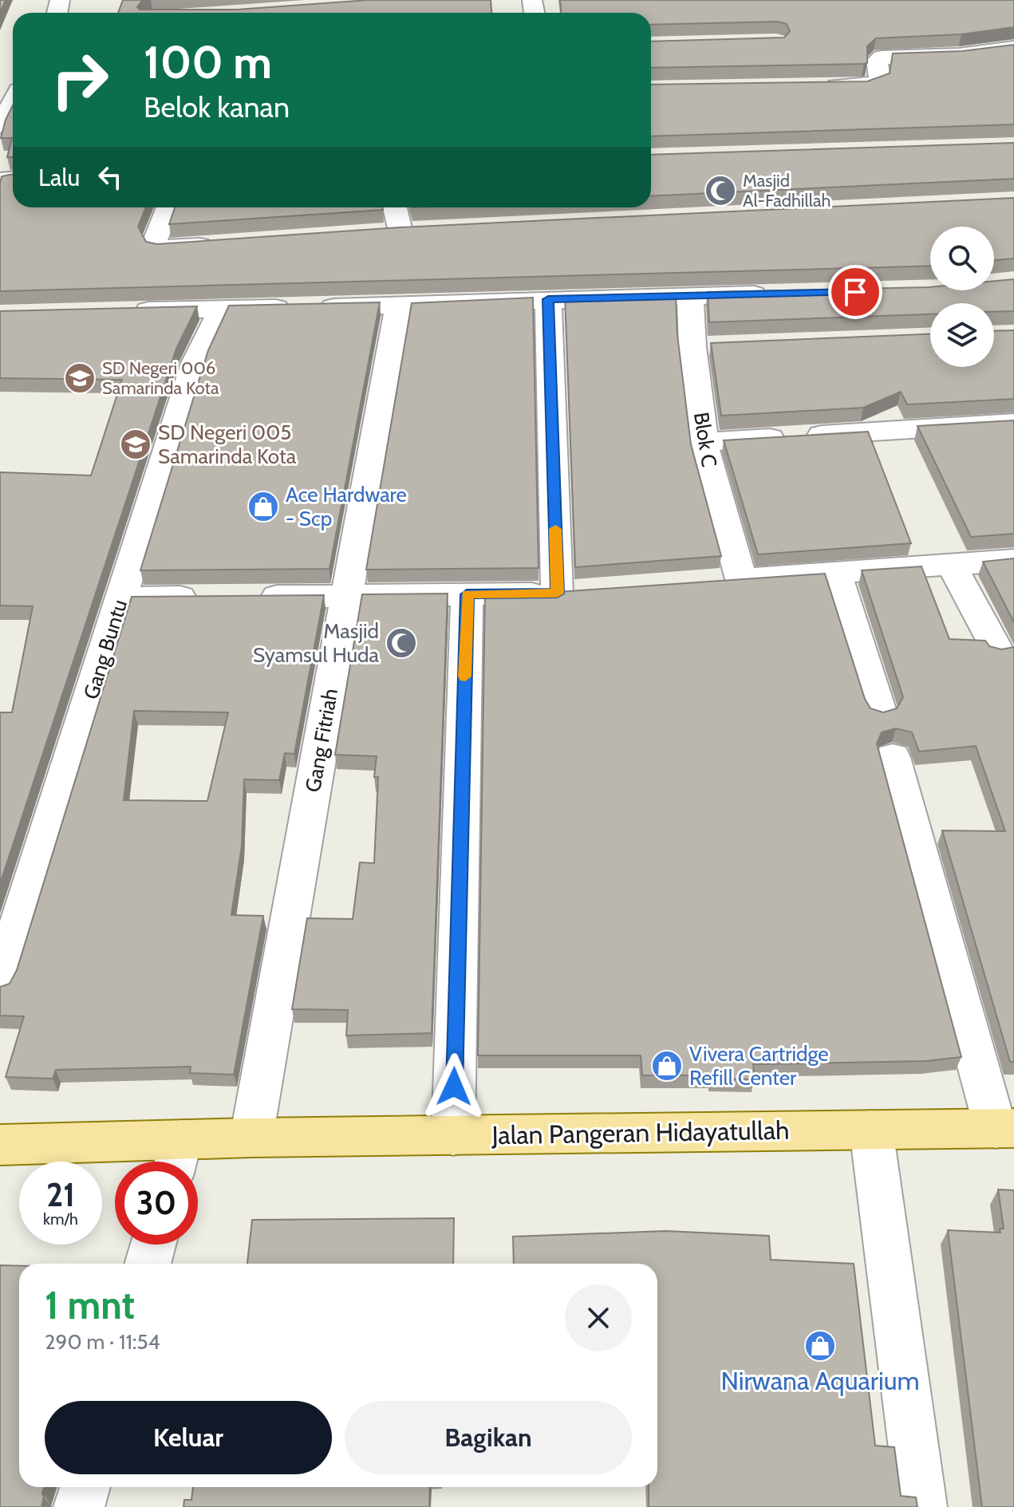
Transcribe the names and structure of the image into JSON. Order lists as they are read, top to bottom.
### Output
{
  "streets": {
    "main road": ["Jalan Pangeran Hidayatullah"],
    "street": ["Blok C", "Gang Buntu", "Gang Fitriah"]
  },
  "crossings": [
    ["Gang Fitriah", "Jalan Pangeran Hidayatullah"]
  ],
  "places": {
    "mosque": ["Masjid Al-Fadhillah", "Masjid Syamsul Huda"],
    "school or university": ["SD Negeri 006 Samarinda Kota", "SD Negeri 005 Samarinda Kota"],
    "shop": ["Ace Hardware - Scp", "Vivera Cartridge Refill Center", "Nirwana Aquarium"]
  },
  "page": {
    "turn": ["100 m", "Belok kanan"],
    "then": "Lalu",
    "speed": "21 km/h",
    "limit": "30",
    "heading": ["1 mnt", "290 m · 11:54"],
    "buttons": ["Keluar", "Bagikan"]
  }
}
